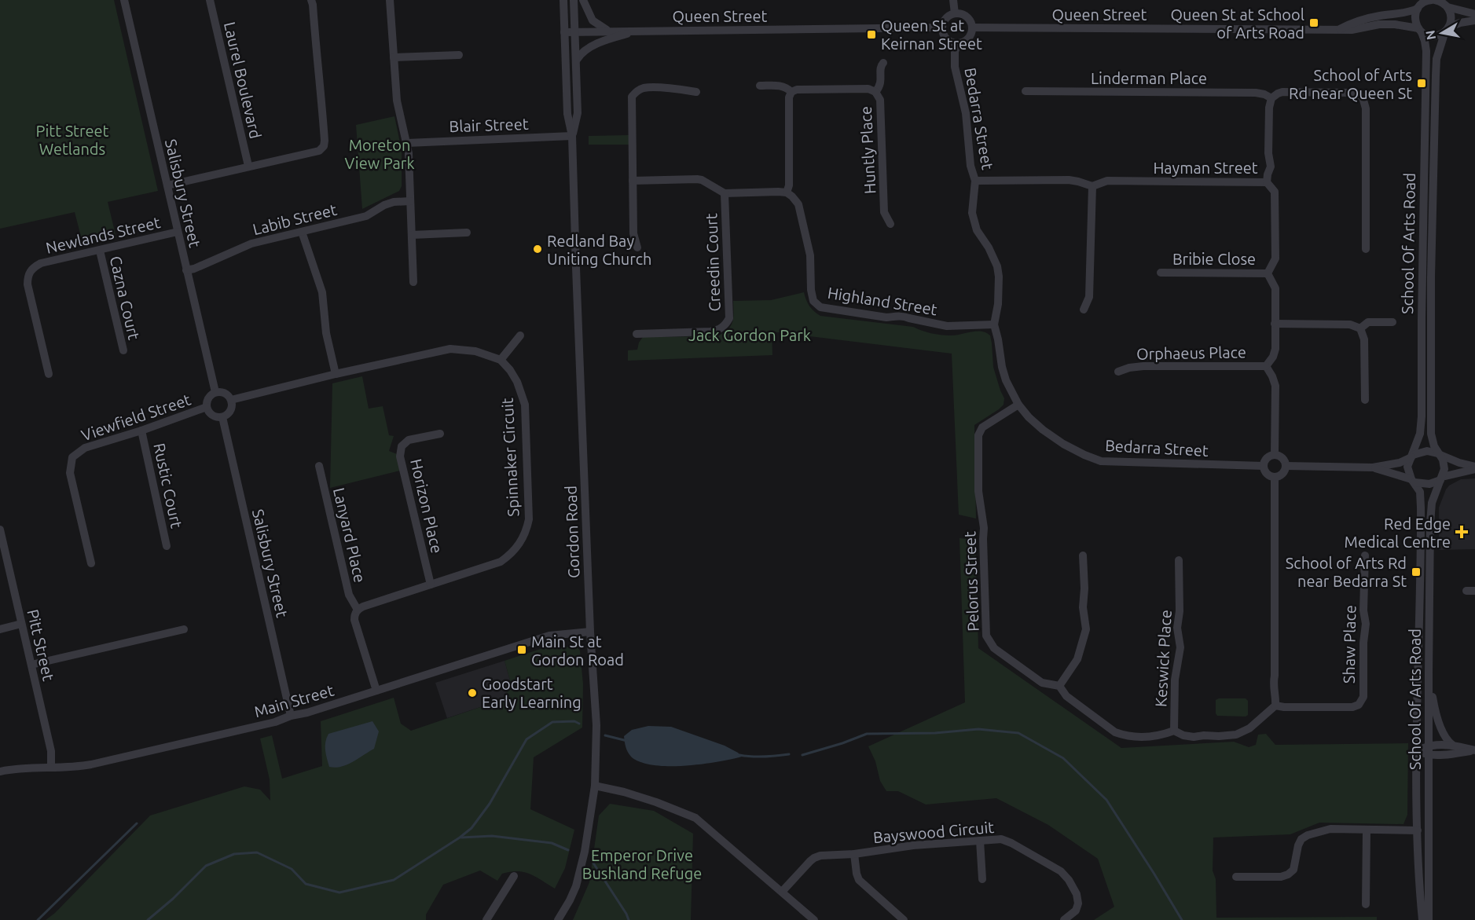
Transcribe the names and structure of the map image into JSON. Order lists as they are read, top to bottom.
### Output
{
  "streets": {
    "street": [
      "Queen Street",
      "Linderman Place",
      "Laurel Boulevard",
      "Bedarra Street",
      "Blair Street",
      "Huntly Place",
      "Hayman Street",
      "Salisbury Street",
      "Labib Street",
      "Newlands Street",
      "School Of Arts Road",
      "Bribie Close",
      "Creedin Court",
      "Cazna Court",
      "Highland Street",
      "Orphaeus Place",
      "Viewfield Street",
      "Spinnaker Circuit",
      "Rustic Court",
      "Horizon Place",
      "Gordon Road",
      "Lanyard Place",
      "Pelorus Street",
      "Shaw Place",
      "Pitt Street",
      "Keswick Place",
      "Main Street",
      "Bayswood Circuit"
    ]
  },
  "crossings": [
    ["Queen Street", "Bedarra Street"],
    ["Queen Street", "School Of Arts Road"],
    ["Queen Street", "Gordon Road"],
    ["Bedarra Street", "Hayman Street"],
    ["Bedarra Street", "Highland Street"],
    ["Bedarra Street", "Pelorus Street"],
    ["Blair Street", "Gordon Road"],
    ["Hayman Street", "Bribie Close"],
    ["Salisbury Street", "Labib Street"],
    ["Salisbury Street", "Newlands Street"],
    ["Salisbury Street", "Viewfield Street"],
    ["Salisbury Street", "Main Street"],
    ["Newlands Street", "Cazna Court"],
    ["Viewfield Street", "Rustic Court"],
    ["Spinnaker Circuit", "Horizon Place"],
    ["Spinnaker Circuit", "Lanyard Place"],
    ["Gordon Road", "Main Street"],
    ["Pelorus Street", "Keswick Place"],
    ["Pitt Street", "Main Street"]
  ],
  "parks": [
    "Pitt Street Wetlands",
    "Moreton View Park",
    "Jack Gordon Park",
    "Emperor Drive Bushland Refuge"
  ],
  "places": {
    "transit": [
      "Queen St at School of Arts Road",
      "Queen St at Keirnan Street",
      "School of Arts Rd near Queen St",
      "School of Arts Rd near Bedarra St",
      "Main St at Gordon Road"
    ],
    "other": ["Redland Bay Uniting Church", "Goodstart Early Learning"],
    "health": ["Red Edge Medical Centre"]
  },
  "north": "left"
}
